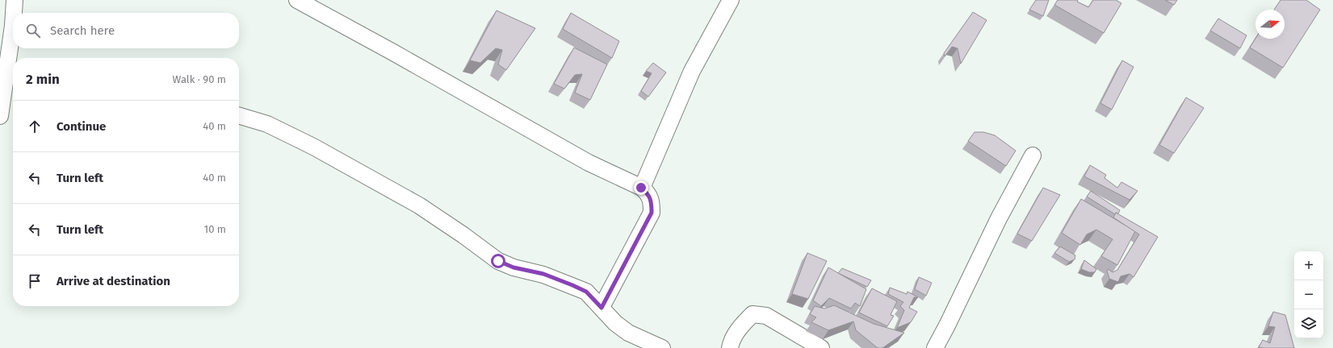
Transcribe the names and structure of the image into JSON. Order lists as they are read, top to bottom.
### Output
{
  "north": "right",
  "page": {
    "search": "Search here",
    "heading": ["2 min", "Walk · 90 m"],
    "list": [
      ["Continue", "40 m"],
      ["Turn left", "40 m"],
      ["Turn left", "10 m"],
      "Arrive at destination"
    ],
    "map_buttons": ["+", "−"]
  }
}
